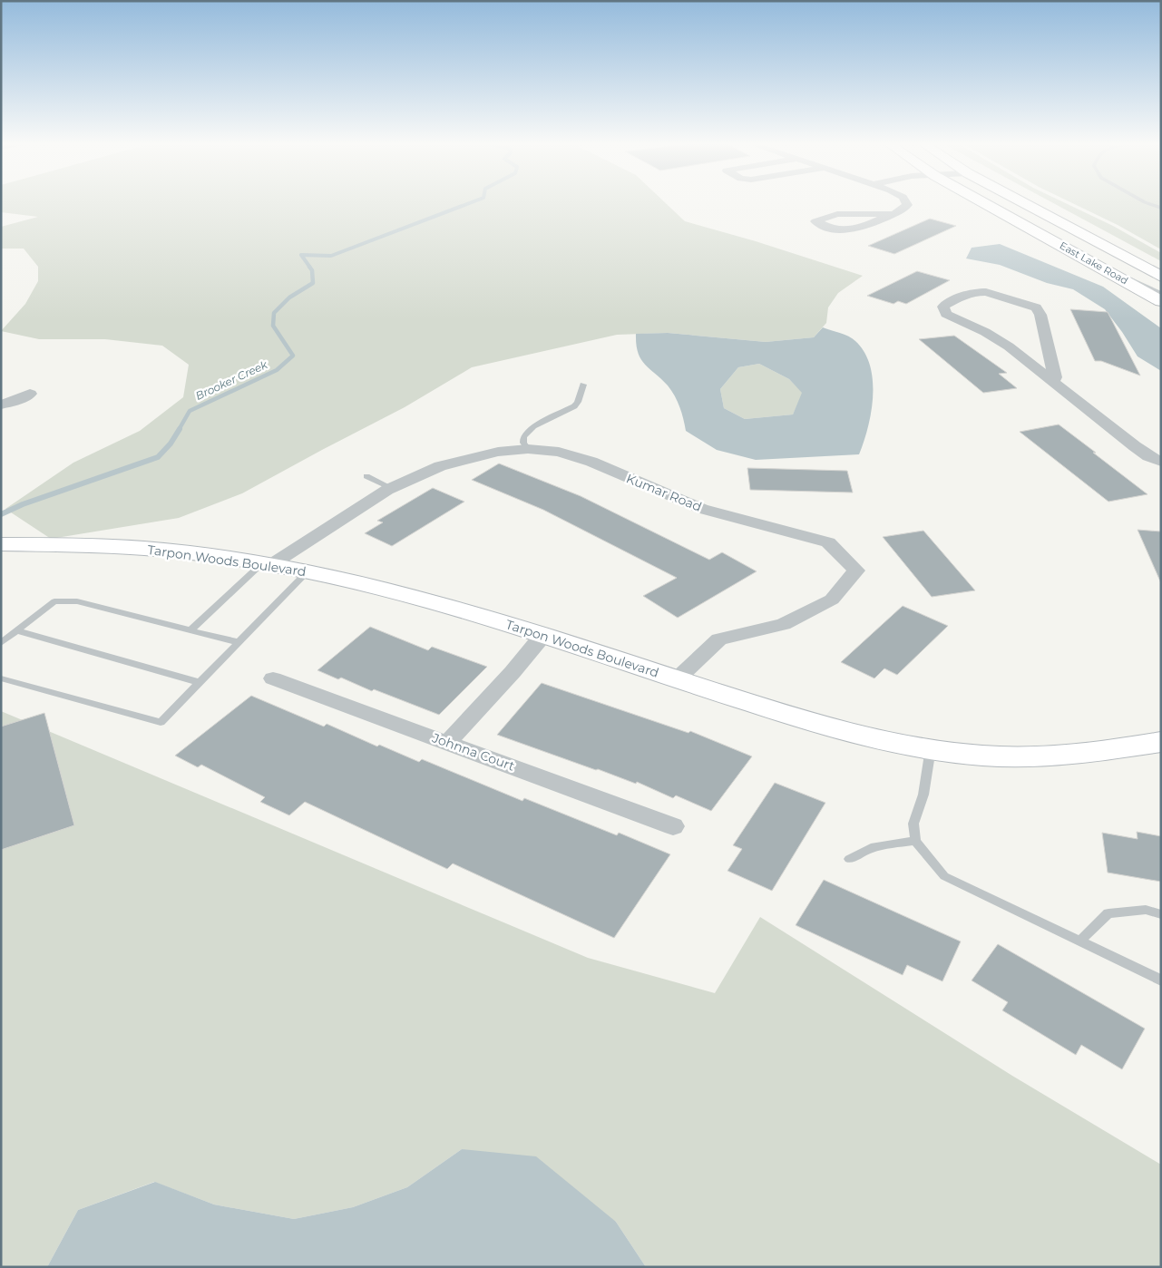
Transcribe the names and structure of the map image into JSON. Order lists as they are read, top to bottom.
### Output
{
  "streets": {
    "main road": ["East Lake Road", "Tarpon Woods Boulevard"],
    "street": ["Kumar Road", "Johnna Court"]
  },
  "crossings": [
    ["Kumar Road", "Tarpon Woods Boulevard"]
  ],
  "water": ["Brooker Creek"]
}
